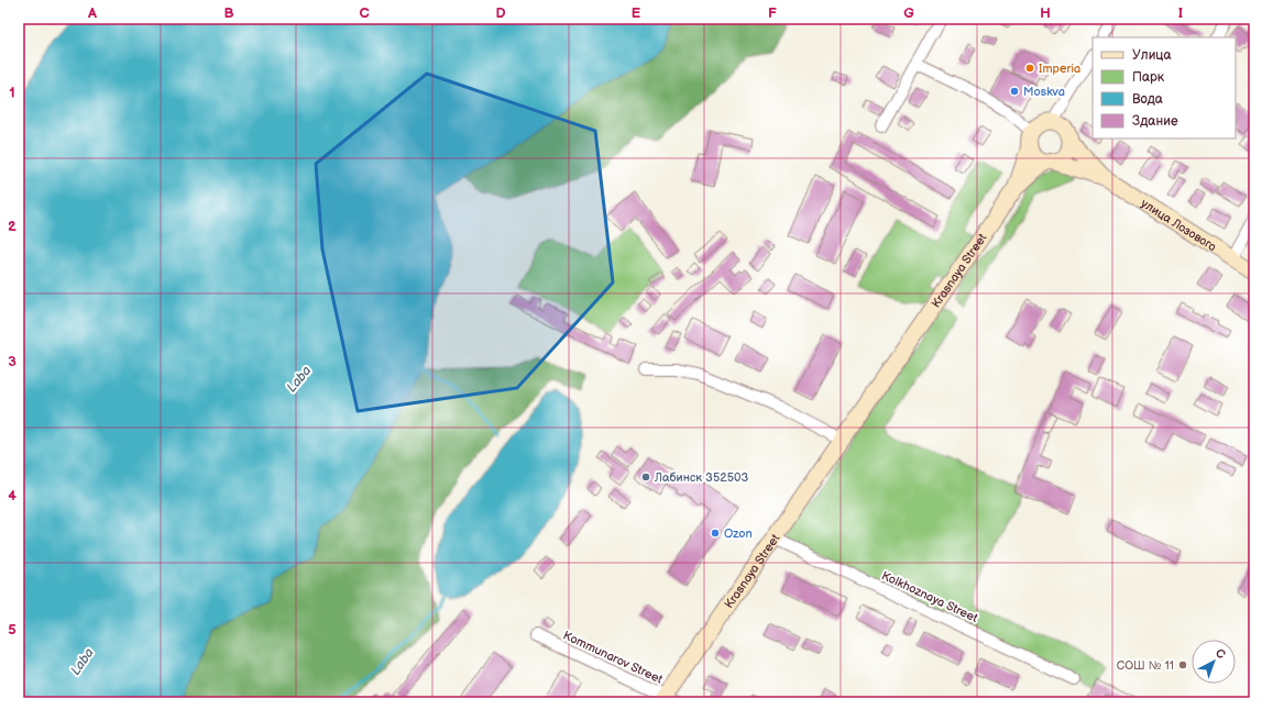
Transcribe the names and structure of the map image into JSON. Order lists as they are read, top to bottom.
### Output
{
  "streets": {
    "street": [
      "улица Лозового",
      "Krasnaya Street",
      "Kolkhoznaya Street",
      "Kommunarov Street"
    ]
  },
  "crossings": [
    ["улица Лозового", "Krasnaya Street"],
    ["Krasnaya Street", "Kolkhoznaya Street"],
    ["Krasnaya Street", "Kommunarov Street"]
  ],
  "water": ["Laba"],
  "places": [
    "Imperia",
    "Moskva",
    "Лабинск 352503",
    "Ozon",
    "СОШ № 11"
  ],
  "legend": [
    "Улица",
    "Парк",
    "Вода",
    "Здание"
  ],
  "north": "top right",
  "grid": {
    "columns": [
      "A",
      "B",
      "C",
      "D",
      "E",
      "F",
      "G",
      "H",
      "I"
    ],
    "rows": [
      "1",
      "2",
      "3",
      "4",
      "5"
    ]
  }
}
